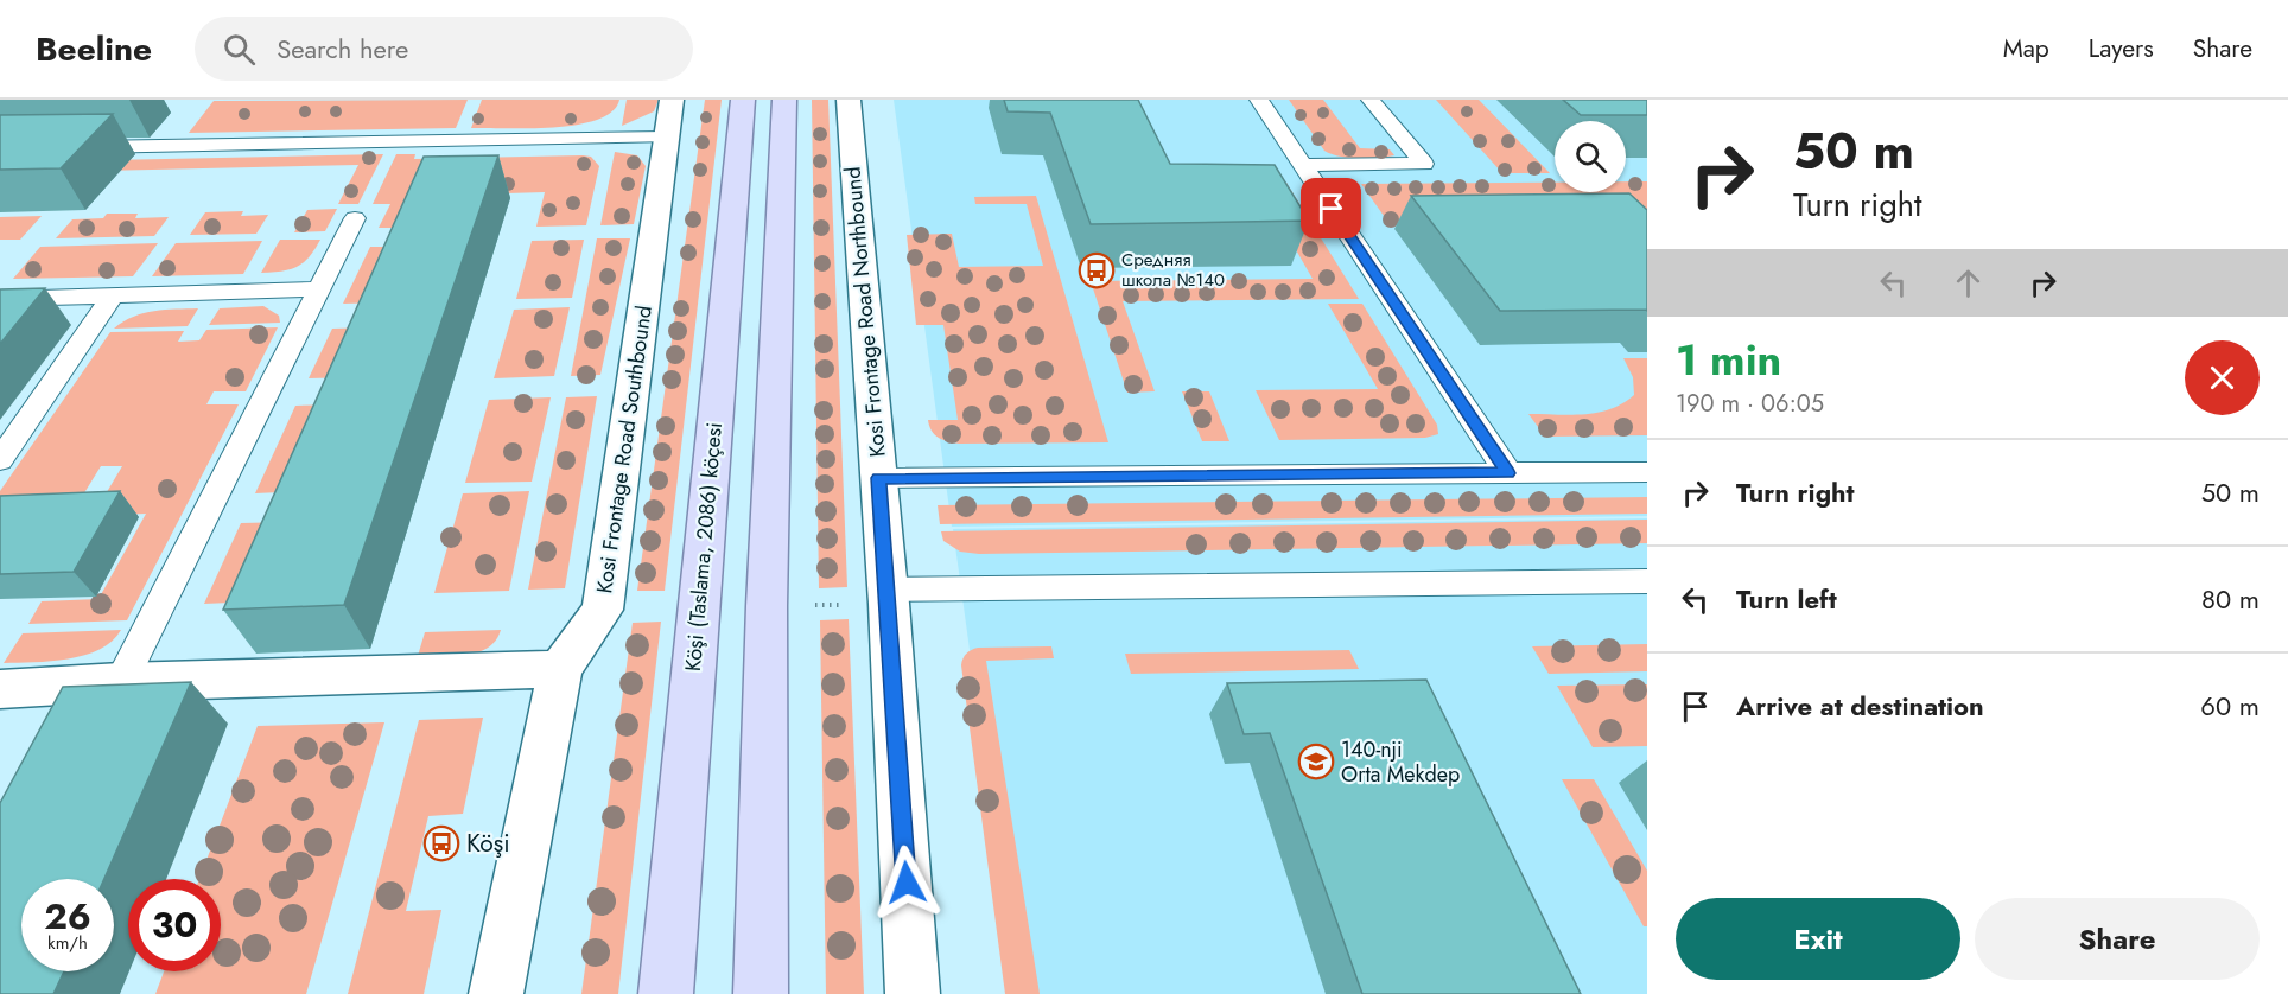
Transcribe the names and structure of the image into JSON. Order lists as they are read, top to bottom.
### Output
{
  "streets": {
    "main road": ["Köşi (Taslama, 2086) köçesi"],
    "street": ["Kosi Frontage Road Northbound", "Kosi Frontage Road Southbound"]
  },
  "places": {
    "bus stop": ["Средняя школа №140", "Köşi"],
    "school or university": ["140-nji Orta Mekdep"]
  },
  "page": {
    "header": "Beeline",
    "search": "Search here",
    "nav": ["Map", "Layers", "Share"],
    "turn": ["50 m", "Turn right"],
    "heading": ["1 min", "190 m · 06:05"],
    "list": [
      {
        "name": "Turn right",
        "value": "50 m"
      },
      {
        "name": "Turn left",
        "value": "80 m"
      },
      {
        "name": "Arrive at destination",
        "value": "60 m"
      }
    ],
    "speed": "26 km/h",
    "limit": "30",
    "buttons": ["Exit", "Share"]
  }
}
